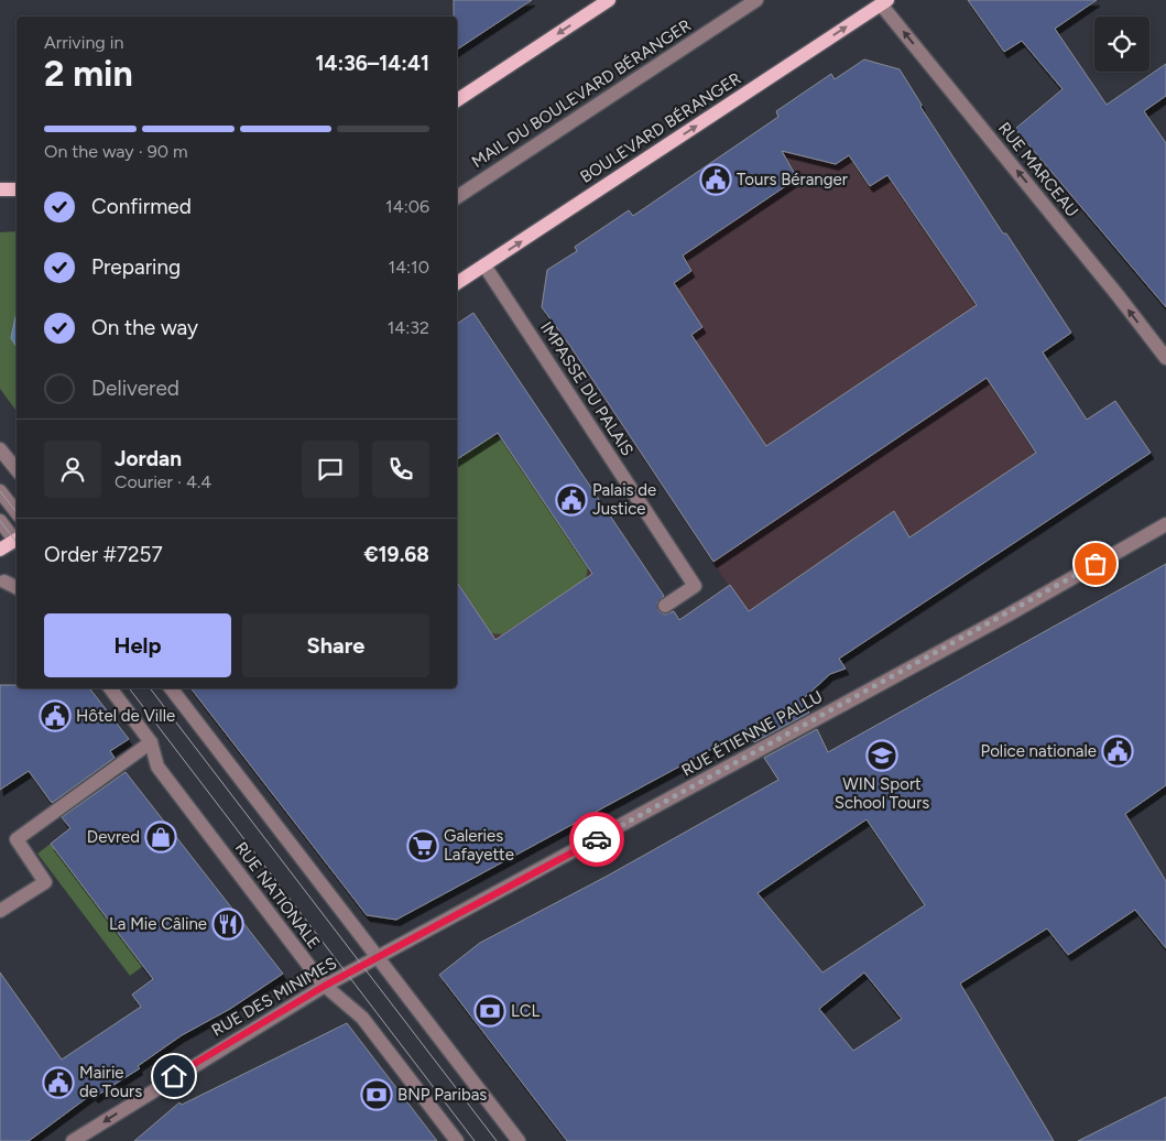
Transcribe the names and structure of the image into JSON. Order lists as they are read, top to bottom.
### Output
{
  "streets": {
    "main road": ["BOULEVARD BÉRANGER"],
    "street": [
      "MAIL DU BOULEVARD BÉRANGER",
      "RUE MARCEAU",
      "IMPASSE DU PALAIS",
      "RUE ÉTIENNE PALLU",
      "RUE NATIONALE",
      "RUE DES MINIMES"
    ]
  },
  "crossings": [
    ["BOULEVARD BÉRANGER", "RUE MARCEAU"],
    ["BOULEVARD BÉRANGER", "IMPASSE DU PALAIS"],
    ["RUE ÉTIENNE PALLU", "RUE DES MINIMES"],
    ["RUE NATIONALE", "RUE DES MINIMES"]
  ],
  "one_way": ["BOULEVARD BÉRANGER", "RUE MARCEAU", "RUE DES MINIMES"],
  "places": {
    "public building": [
      "Tours Béranger",
      "Palais de Justice",
      "Hôtel de Ville",
      "Police nationale",
      "Mairie de Tours"
    ],
    "school or university": ["WIN Sport School Tours"],
    "shop": ["Devred"],
    "supermarket": ["Galeries Lafayette"],
    "restaurant": ["La Mie Câline"],
    "bank": ["LCL", "BNP Paribas"]
  },
  "page": {
    "heading": ["2 min", "Arriving in", "14:36–14:41"],
    "panel": [
      "Jordan",
      "Courier · 4.4",
      "Order #7257",
      "€19.68"
    ],
    "bar": "On the way · 90 m",
    "list": [
      ["Confirmed", "14:06"],
      ["Preparing", "14:10"],
      ["On the way", "14:32"],
      "Delivered"
    ],
    "buttons": ["Help", "Share"]
  }
}
